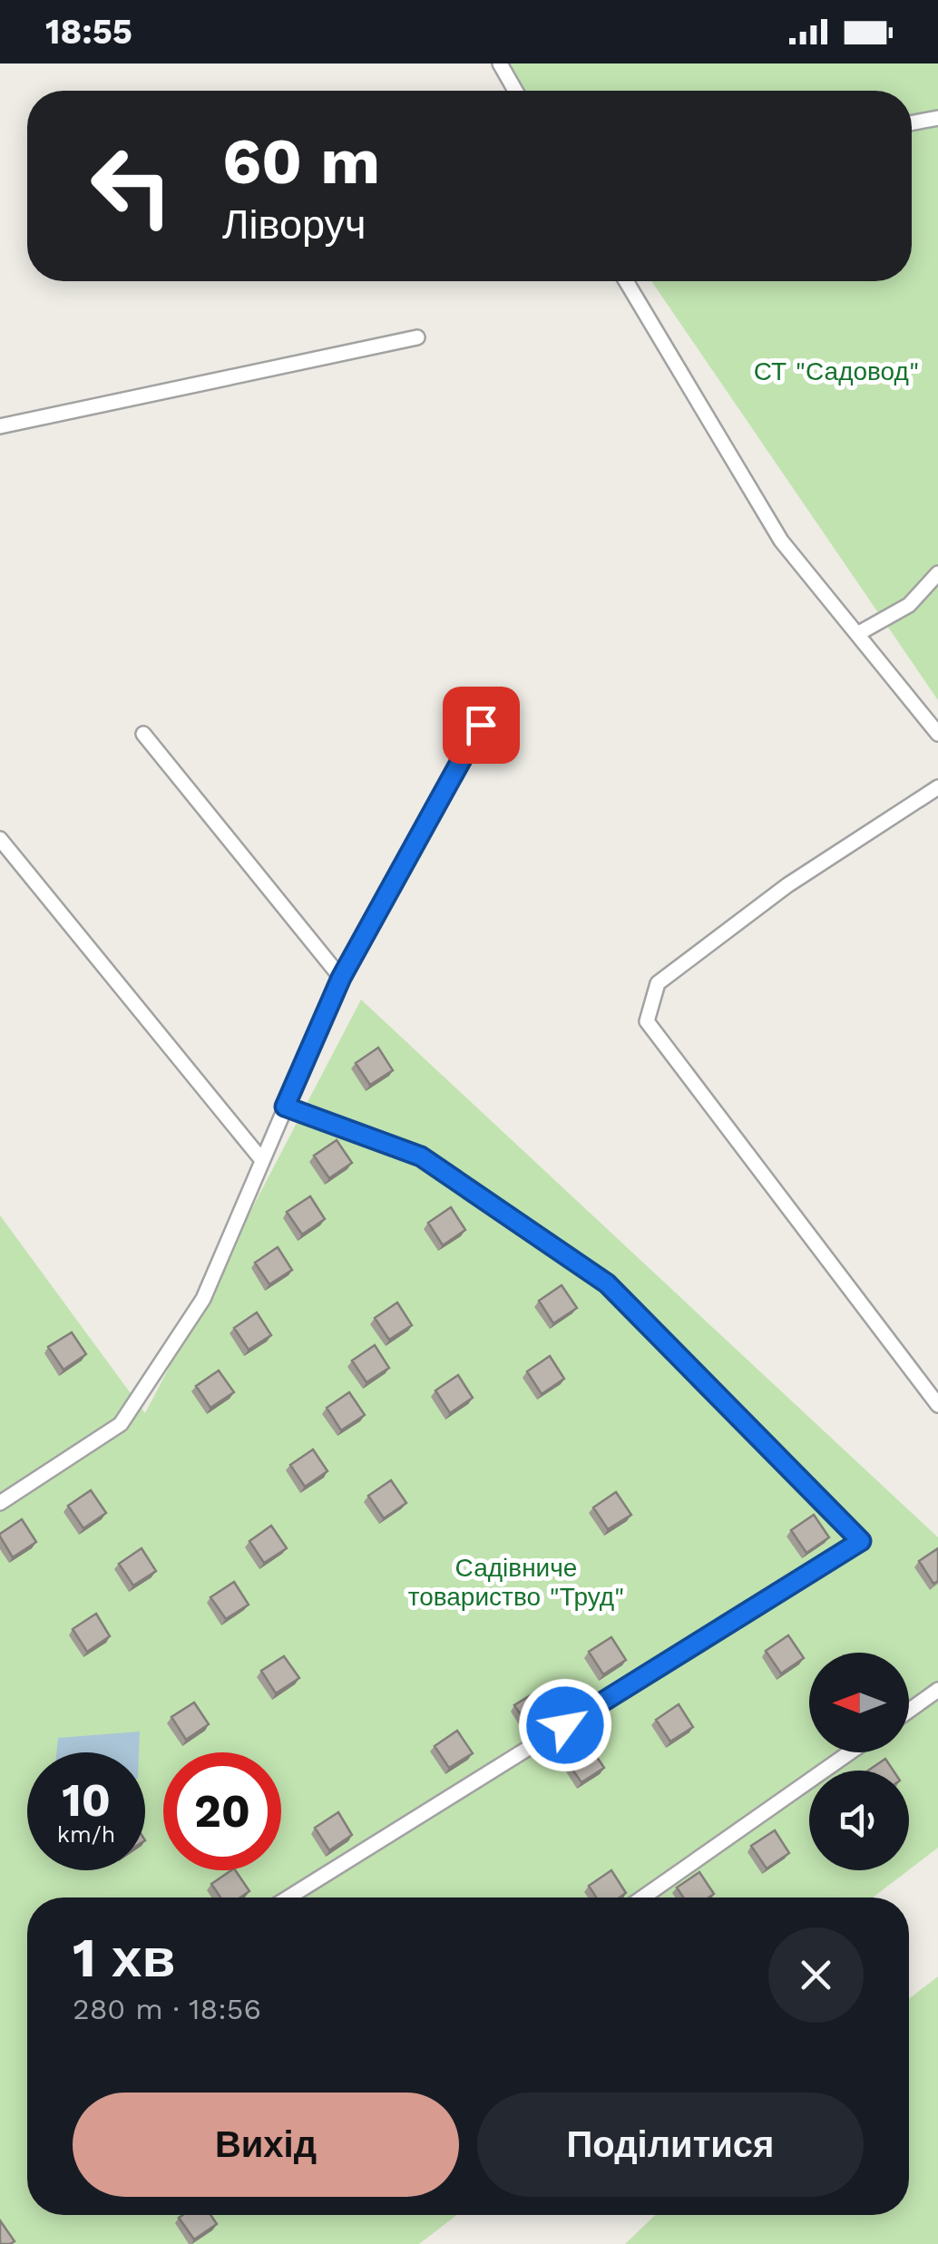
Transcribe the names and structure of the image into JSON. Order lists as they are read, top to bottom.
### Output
{
  "parks": ["СТ \"Садовод\"", "Садівниче товариство \"Труд\""],
  "north": "left",
  "page": {
    "status": "18:55",
    "turn": ["60 m", "Ліворуч"],
    "speed": "10 km/h",
    "limit": "20",
    "heading": ["1 хв", "280 m · 18:56"],
    "buttons": ["Вихід", "Поділитися"]
  }
}
